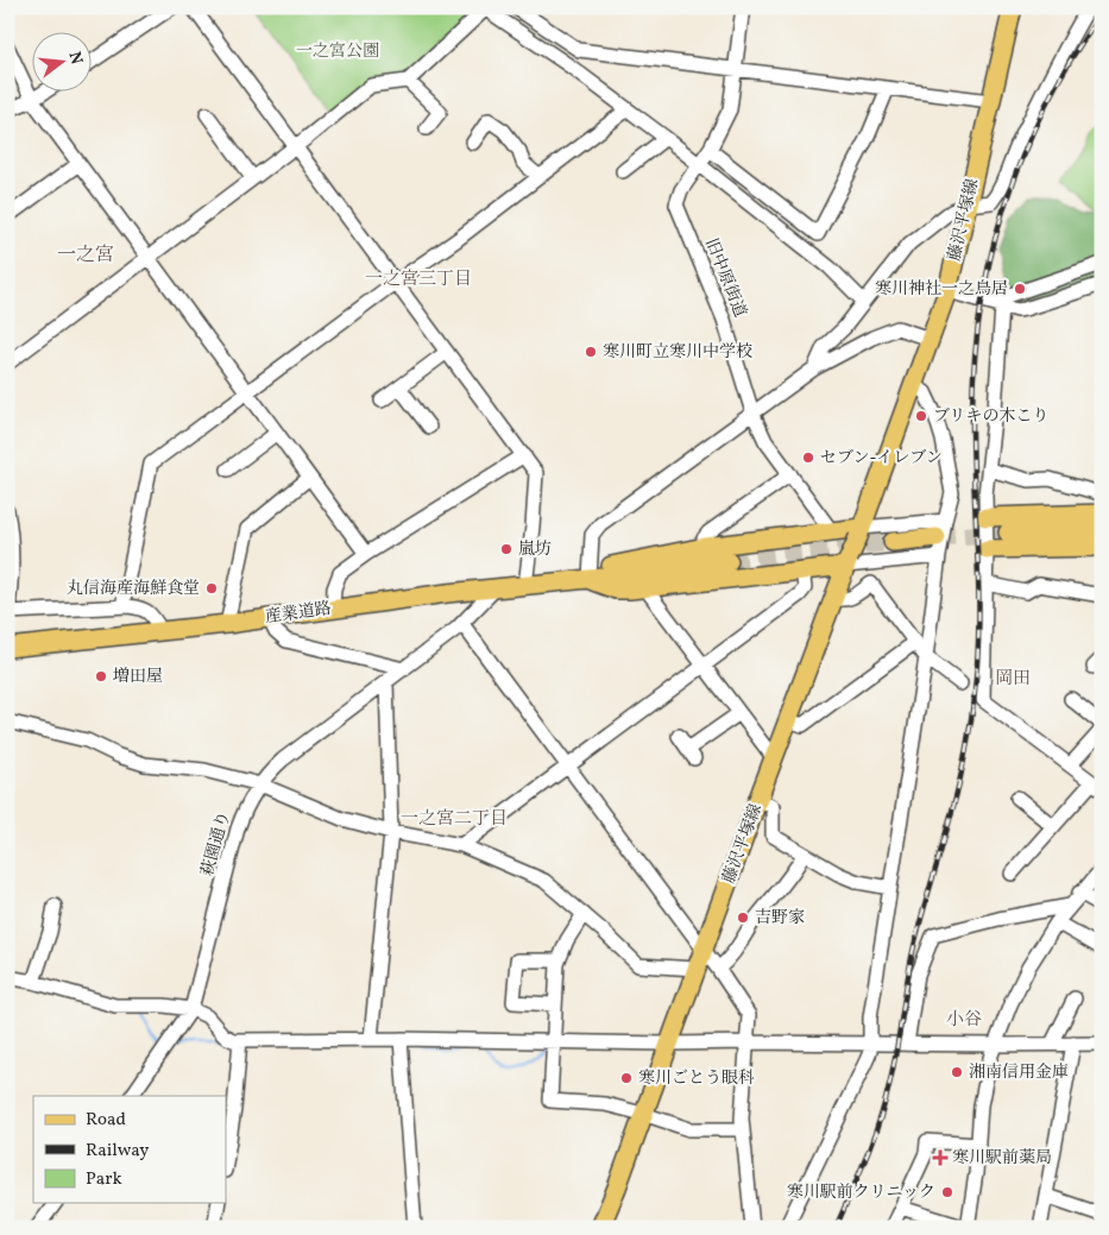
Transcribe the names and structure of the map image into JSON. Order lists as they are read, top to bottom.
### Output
{
  "streets": {
    "main road": ["藤沢平塚線", "産業道路"],
    "street": ["旧中原街道", "萩園通り"]
  },
  "crossings": [
    ["産業道路", "萩園通り"]
  ],
  "districts": [
    "一之宮",
    "一之宮三丁目",
    "岡田",
    "一之宮二丁目",
    "小谷"
  ],
  "parks": ["一之宮公園"],
  "places": {
    "other": [
      "寒川神社一之鳥居",
      "寒川町立寒川中学校",
      "ブリキの木こり",
      "セブン-イレブン",
      "嵐坊",
      "丸信海産海鮮食堂",
      "増田屋",
      "吉野家",
      "湘南信用金庫",
      "寒川ごとう眼科",
      "寒川駅前クリニック"
    ],
    "health": ["寒川駅前薬局"]
  },
  "legend": ["Road", "Railway", "Park"],
  "north": "right"
}
